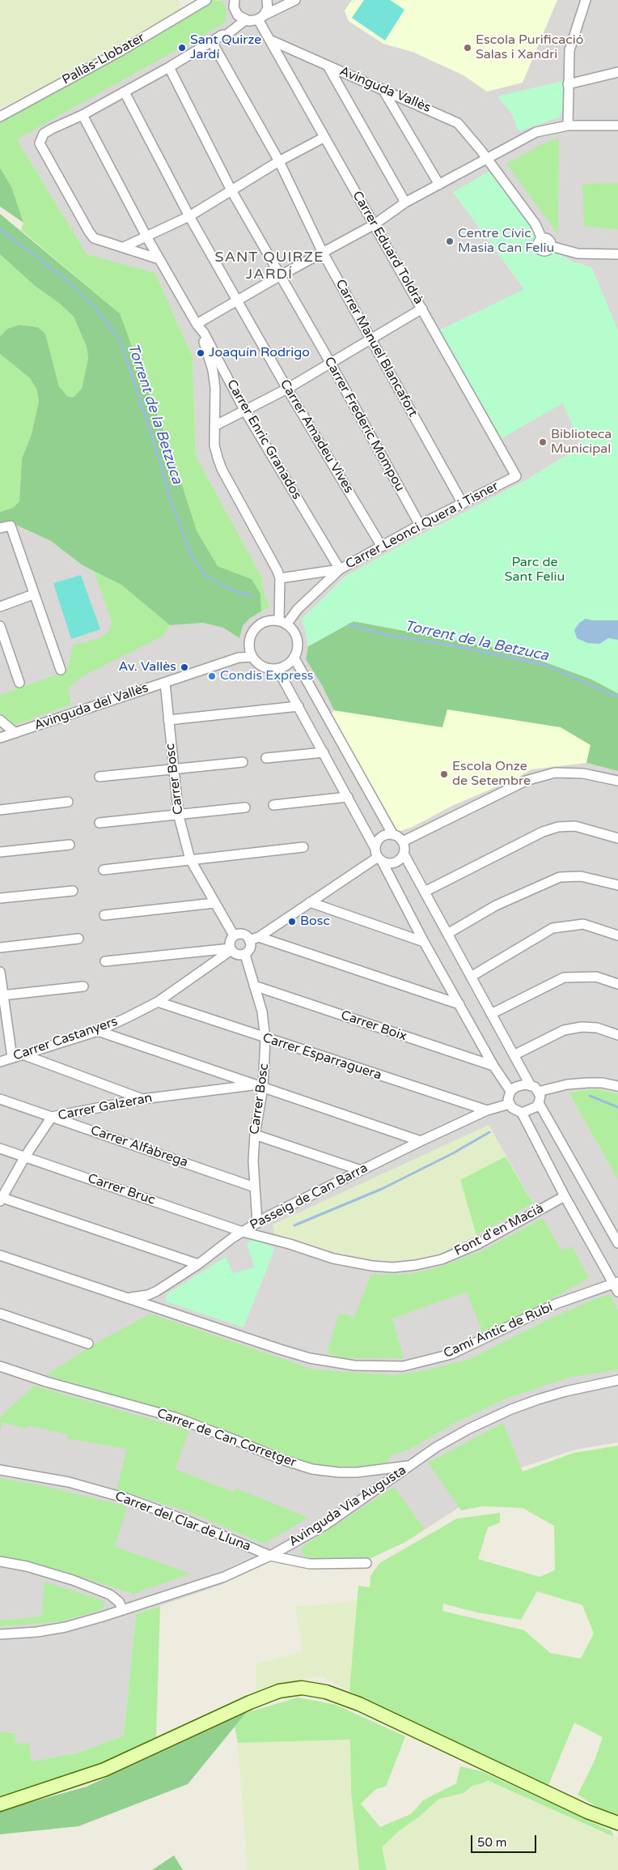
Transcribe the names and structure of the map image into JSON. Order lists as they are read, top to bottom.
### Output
{
  "streets": {
    "street": [
      "Pallàs-Llobater",
      "Avinguda Vallès",
      "Carrer Eduard Toldrà",
      "Carrer Manuel Blancafort",
      "Carrer Frederic Mompou",
      "Carrer Amadeu Vives",
      "Carrer Enric Granados",
      "Carrer Leonci Quera i Tisner",
      "Avinguda del Vallès",
      "Carrer Bosc",
      "Carrer Boix",
      "Carrer Castanyers",
      "Carrer Esparraguera",
      "Carrer Galzeran",
      "Carrer Alfàbrega",
      "Carrer Bruc",
      "Passeig de Can Barra",
      "Font d'en Macià",
      "Camí Antic de Rubí",
      "Carrer de Can Corretger",
      "Avinguda Via Augusta",
      "Carrer del Clar de Lluna"
    ]
  },
  "crossings": [
    ["Avinguda Vallès", "Carrer Eduard Toldrà"],
    ["Carrer Eduard Toldrà", "Carrer Leonci Quera i Tisner"],
    ["Carrer Manuel Blancafort", "Carrer Leonci Quera i Tisner"],
    ["Carrer Frederic Mompou", "Carrer Leonci Quera i Tisner"],
    ["Carrer Amadeu Vives", "Carrer Leonci Quera i Tisner"],
    ["Carrer Enric Granados", "Carrer Leonci Quera i Tisner"],
    ["Avinguda del Vallès", "Carrer Bosc"],
    ["Carrer Bosc", "Carrer Boix"],
    ["Carrer Bosc", "Carrer Castanyers"],
    ["Carrer Bosc", "Carrer Esparraguera"],
    ["Carrer Bosc", "Carrer Galzeran"],
    ["Carrer Bosc", "Carrer Alfàbrega"],
    ["Carrer Bosc", "Passeig de Can Barra"],
    ["Carrer Castanyers", "Carrer Esparraguera"],
    ["Carrer Esparraguera", "Passeig de Can Barra"],
    ["Carrer Galzeran", "Carrer Alfàbrega"],
    ["Carrer Galzeran", "Carrer Bruc"],
    ["Carrer Galzeran", "Passeig de Can Barra"],
    ["Carrer Bruc", "Passeig de Can Barra"],
    ["Carrer Bruc", "Font d'en Macià"],
    ["Passeig de Can Barra", "Font d'en Macià"],
    ["Passeig de Can Barra", "Camí Antic de Rubí"],
    ["Carrer de Can Corretger", "Avinguda Via Augusta"],
    ["Avinguda Via Augusta", "Carrer del Clar de Lluna"]
  ],
  "districts": ["SANT QUIRZE JARDÍ"],
  "water": ["Torrent de la Betzuca"],
  "parks": ["Parc de Sant Feliu"],
  "places": [
    "Sant Quirze Jardí",
    "Escola Purificació Salas i Xandri",
    "Centre Cívic Masia Can Feliu",
    "Joaquín Rodrigo",
    "Biblioteca Municipal",
    "Av. Vallès",
    "Condis Express",
    "Escola Onze de Setembre",
    "Bosc"
  ],
  "scale_bar": "50 m"
}
